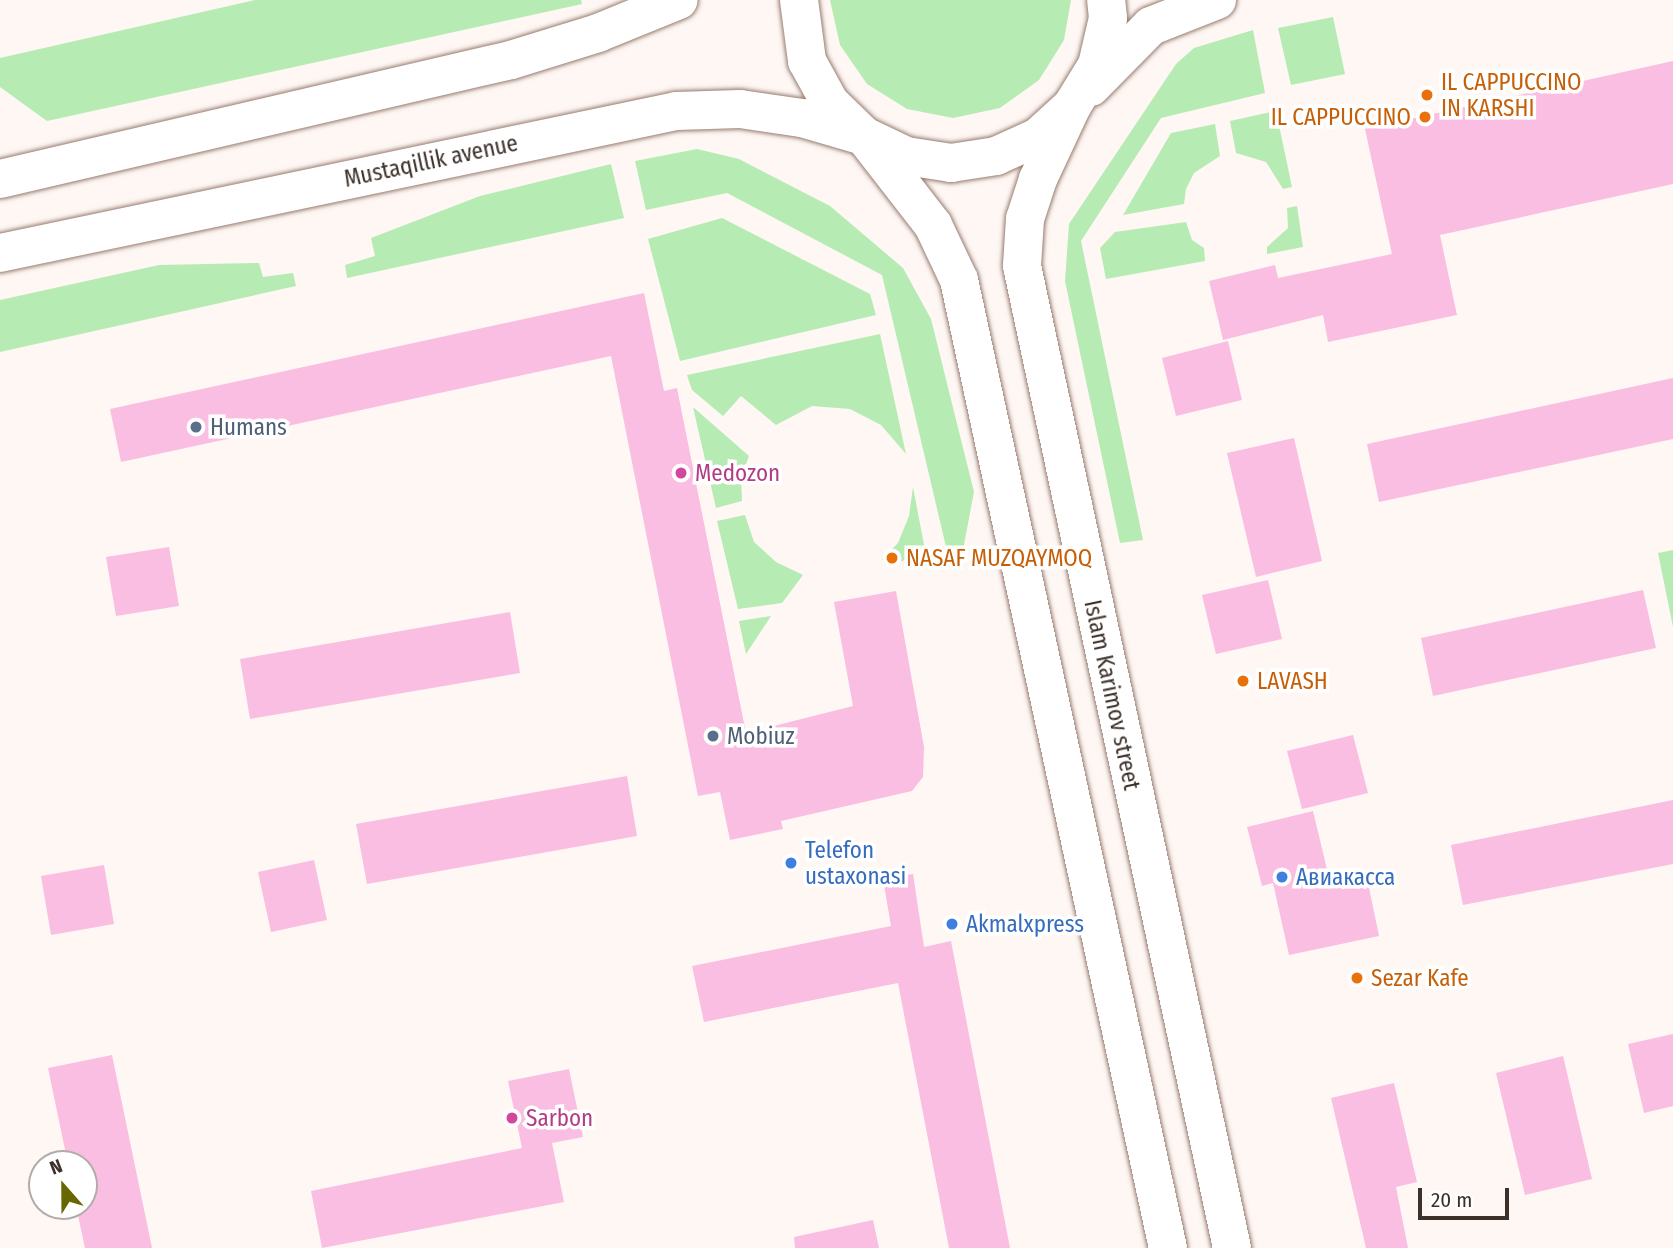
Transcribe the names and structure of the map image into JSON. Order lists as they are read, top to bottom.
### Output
{
  "streets": {
    "main road": ["Mustaqillik avenue", "Islam Karimov street"]
  },
  "places": [
    "IL CAPPUCCINO IN KARSHI",
    "IL CAPPUCCINO",
    "Humans",
    "Medozon",
    "NASAF MUZQAYMOQ",
    "LAVASH",
    "Mobiuz",
    "Telefon ustaxonasi",
    "Авиакасса",
    "Akmalxpress",
    "Sezar Kafe",
    "Sarbon"
  ],
  "scale_bar": "20 m",
  "north": "top"
}
